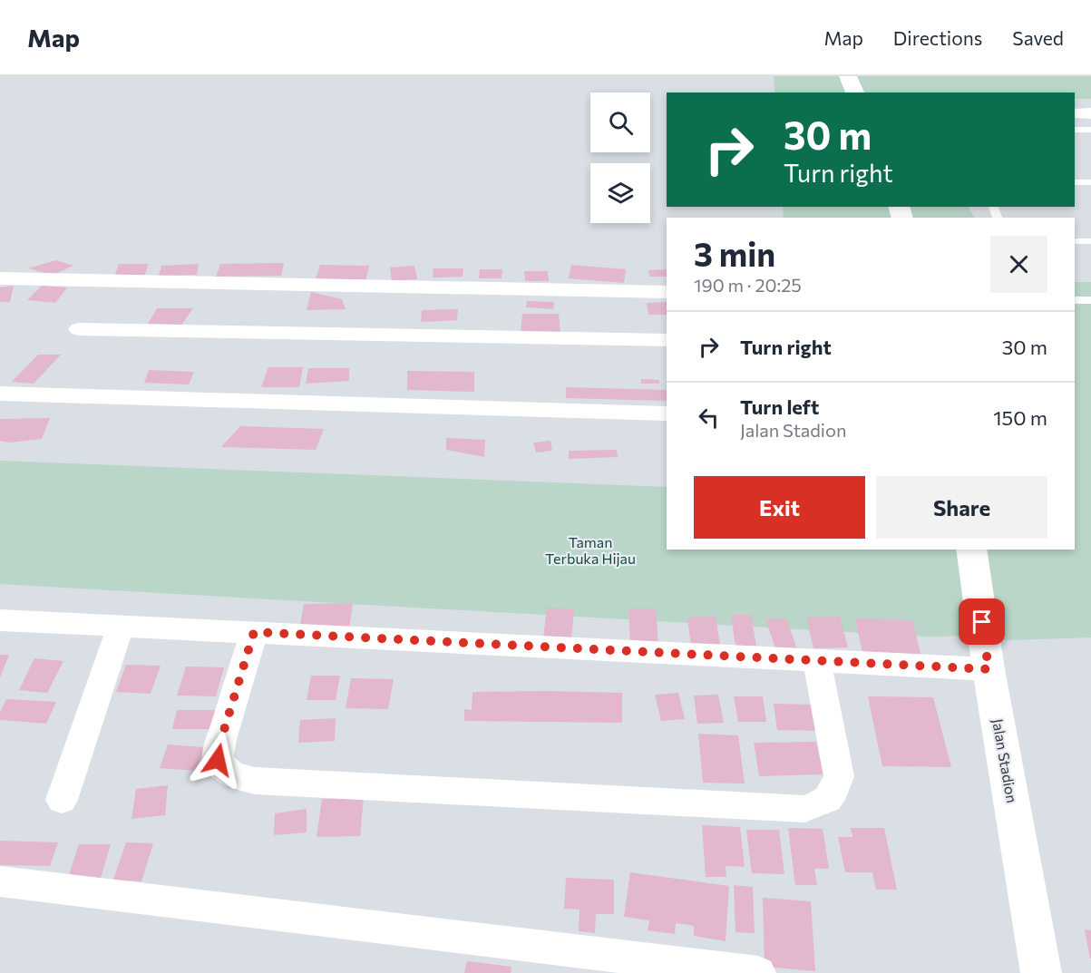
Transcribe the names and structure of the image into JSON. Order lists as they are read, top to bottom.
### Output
{
  "streets": {
    "street": ["Jalan Stadion"]
  },
  "parks": ["Taman Terbuka Hijau"],
  "page": {
    "header": "Map",
    "nav": ["Map", "Directions", "Saved"],
    "turn": ["30 m", "Turn right"],
    "heading": ["3 min", "190 m · 20:25"],
    "list": [
      {
        "name": "Turn right",
        "value": "30 m"
      },
      {
        "name": "Turn left",
        "note": "Jalan Stadion",
        "value": "150 m"
      }
    ],
    "buttons": ["Exit", "Share"]
  }
}
